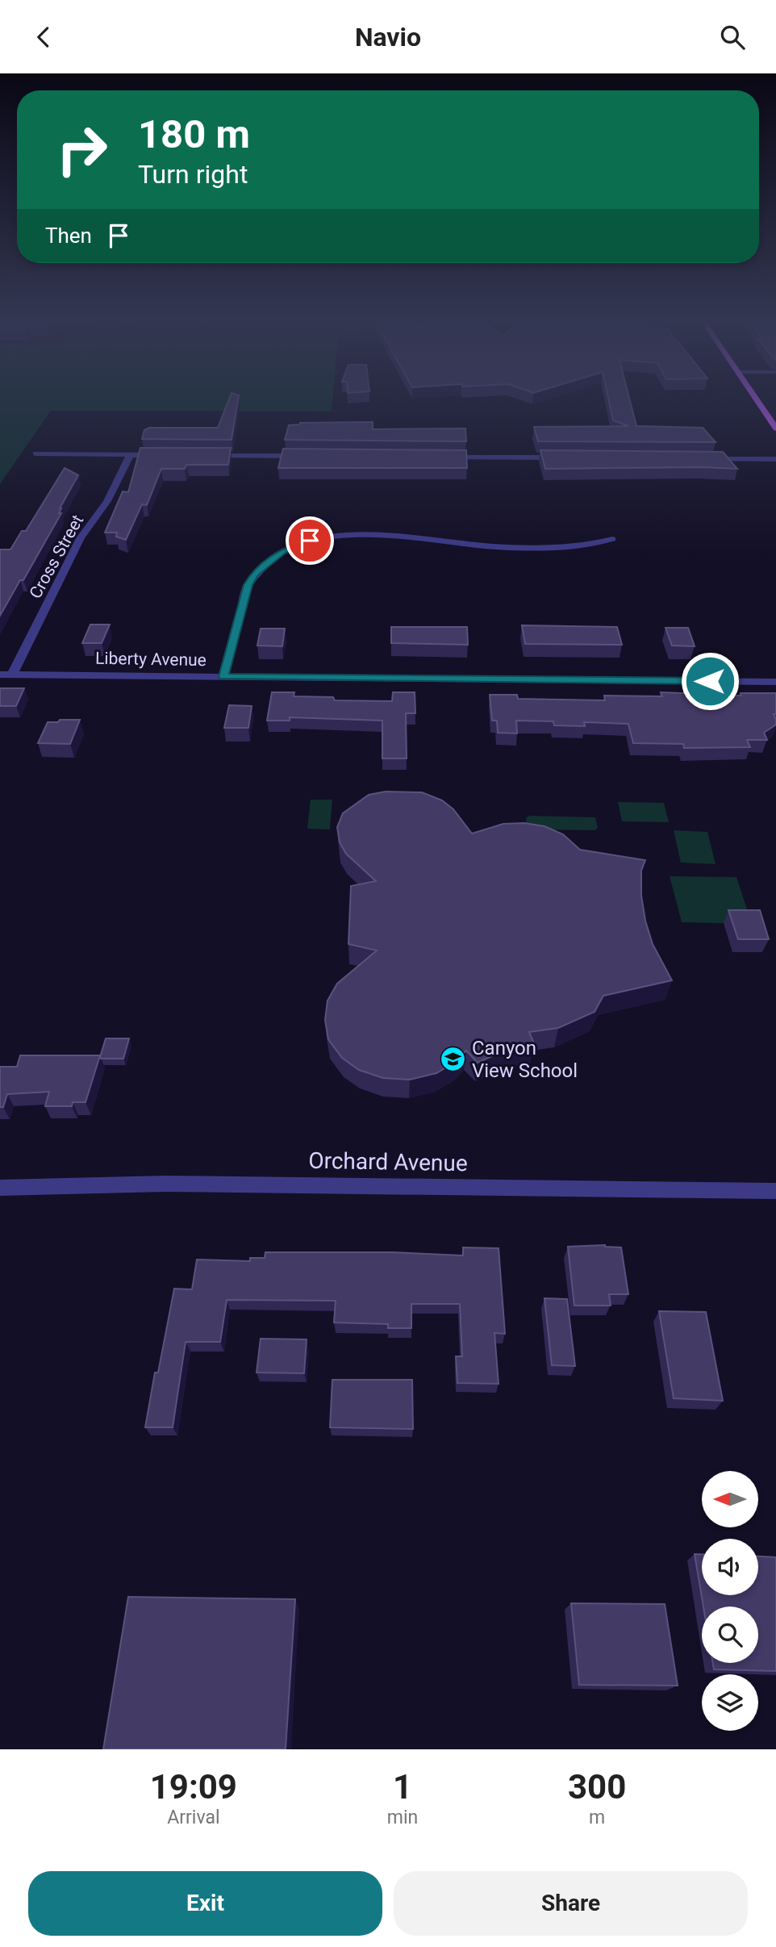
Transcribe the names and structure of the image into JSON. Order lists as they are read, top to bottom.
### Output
{
  "streets": {
    "street": ["Cross Street", "Liberty Avenue", "Orchard Avenue"]
  },
  "crossings": [
    ["Cross Street", "Liberty Avenue"]
  ],
  "places": {
    "school or university": ["Canyon View School"]
  },
  "north": "left",
  "page": {
    "header": "Navio",
    "turn": ["180 m", "Turn right"],
    "then": "Then",
    "eta": [
      "19:09",
      "Arrival",
      "1",
      "min",
      "300",
      "m"
    ],
    "buttons": ["Exit", "Share"]
  }
}
